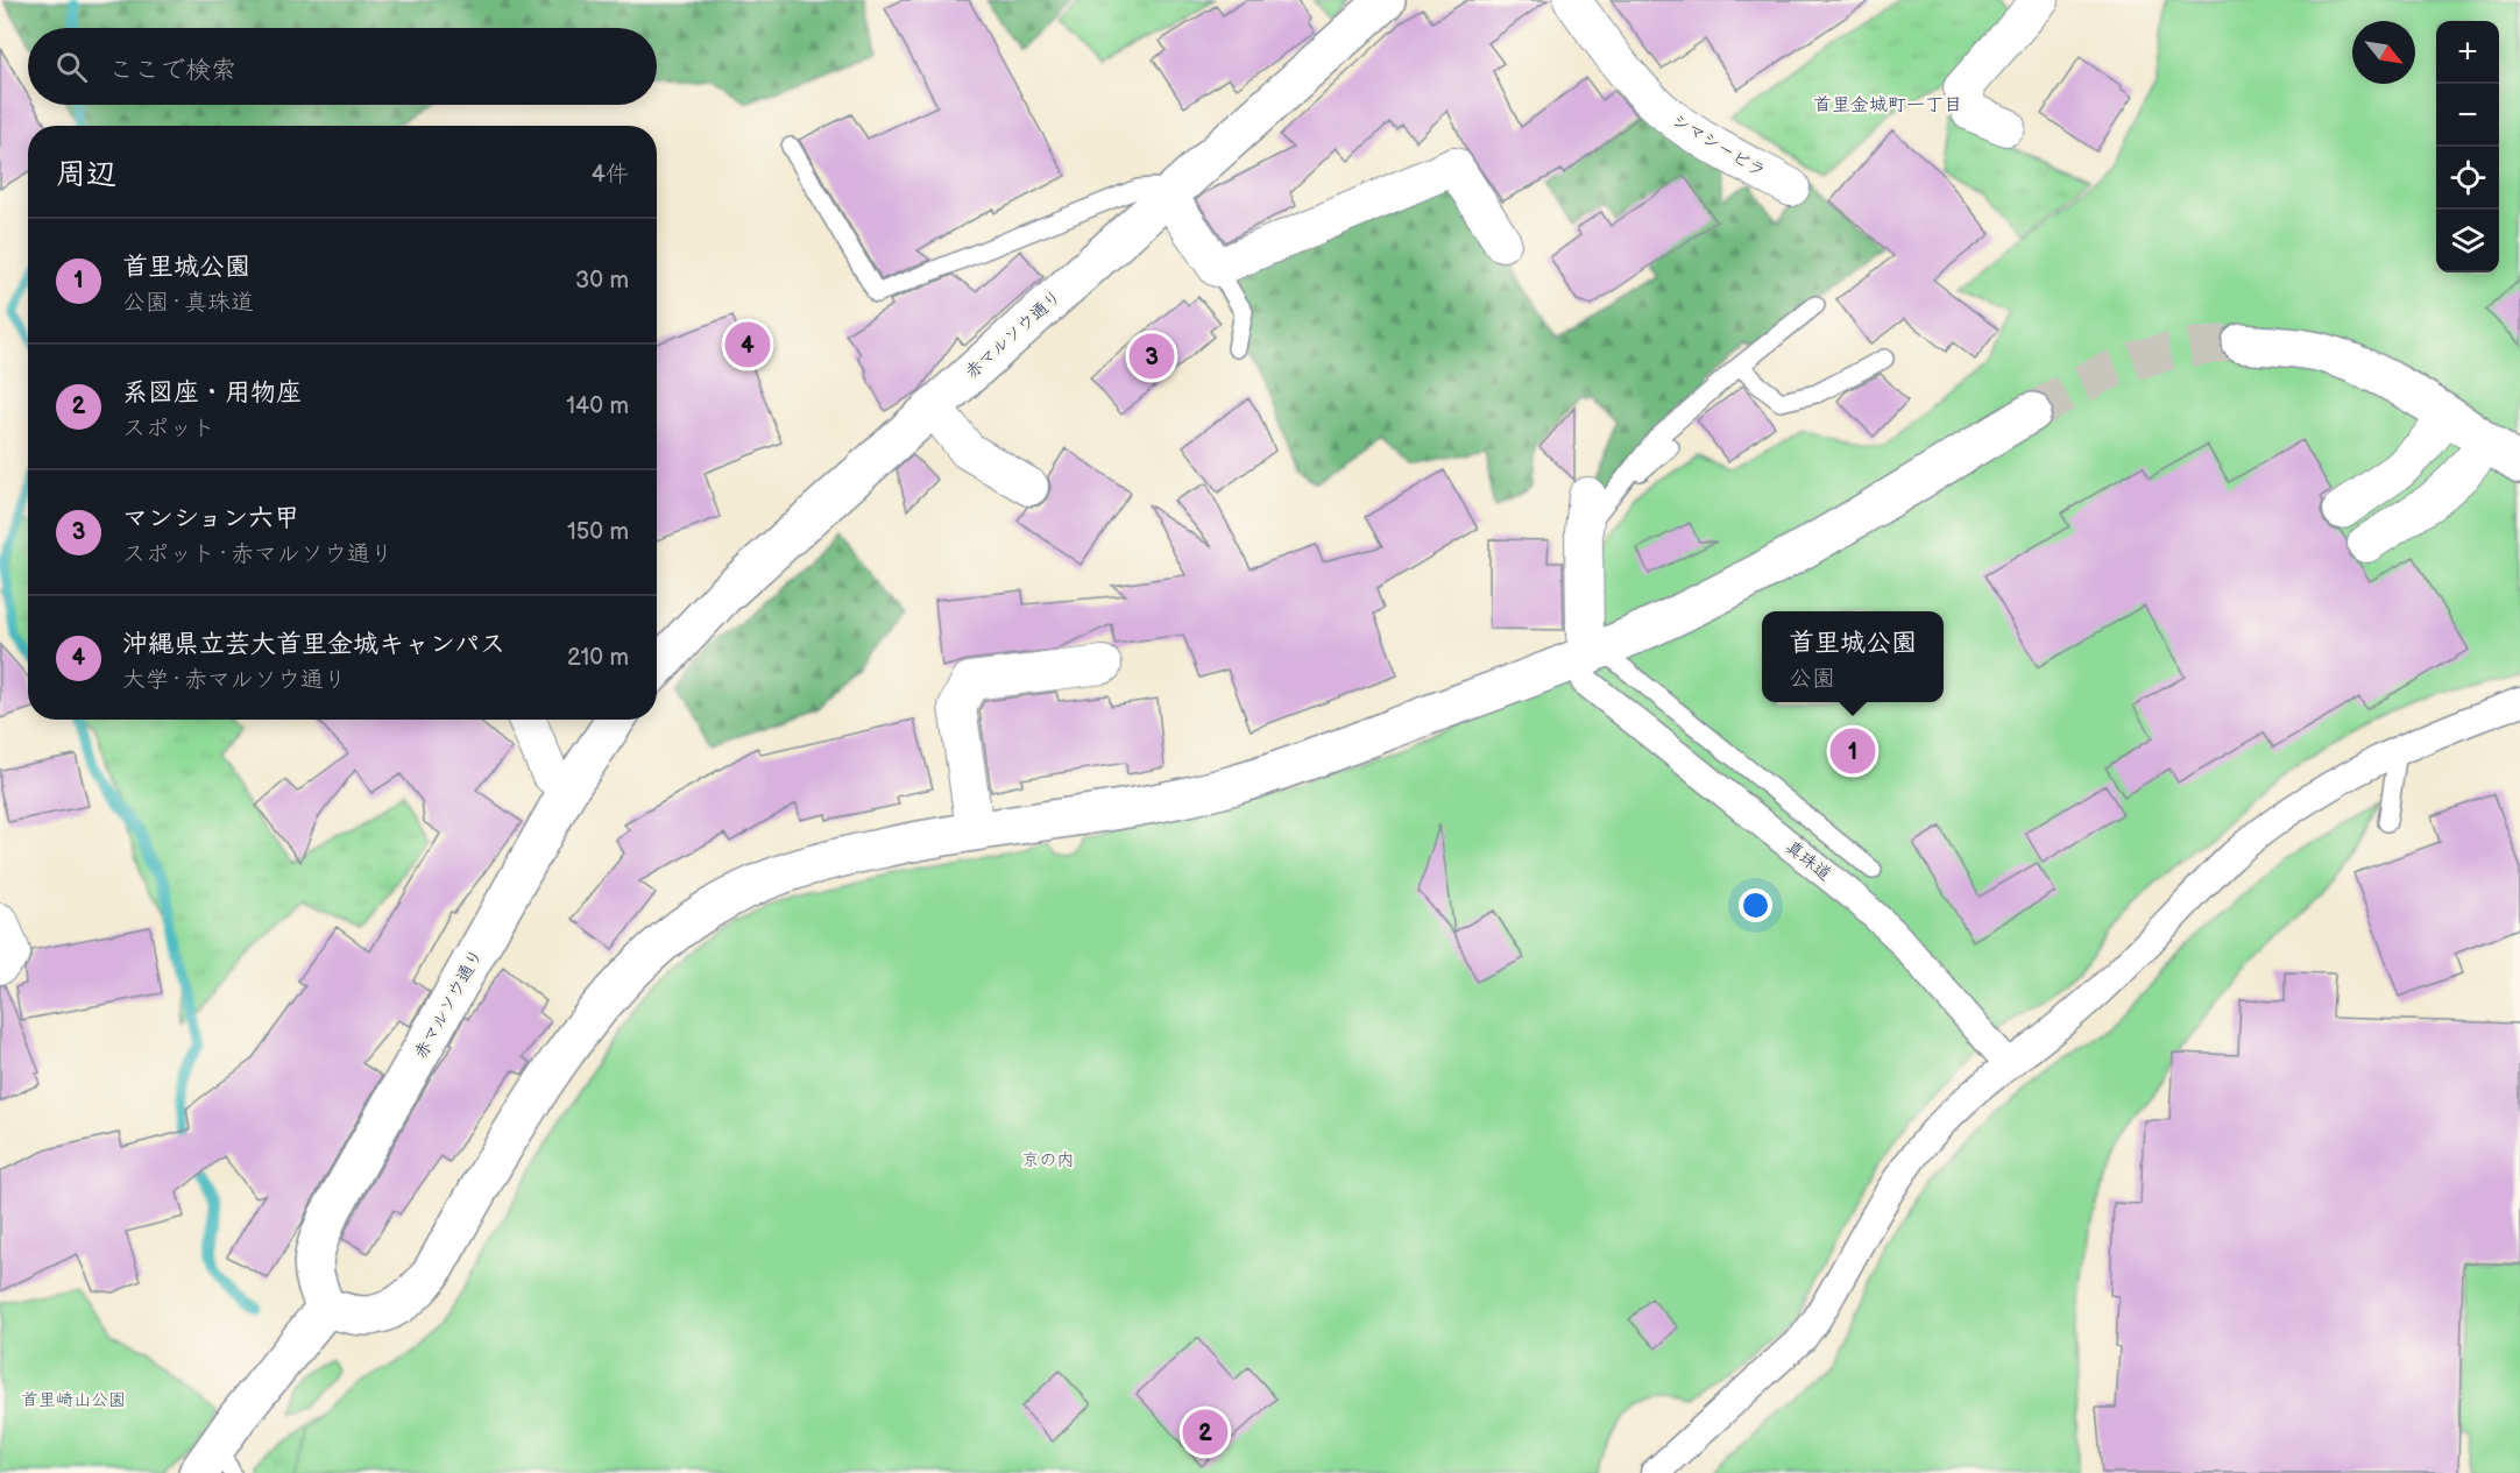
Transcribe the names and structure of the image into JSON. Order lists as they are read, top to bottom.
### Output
{
  "streets": {
    "street": ["シマシービラ", "赤マルソウ通り", "真珠道"]
  },
  "districts": ["首里金城町一丁目"],
  "parks": ["京の内", "首里崎山公園"],
  "north": "bottom right",
  "page": {
    "map_buttons": ["+", "−"],
    "search": "ここで検索",
    "heading": ["周辺", "4件"],
    "list": [
      {
        "mark": "1",
        "name": "首里城公園",
        "note": "公園 · 真珠道",
        "value": "30 m"
      },
      {
        "mark": "2",
        "name": "系図座・用物座",
        "note": "スポット",
        "value": "140 m"
      },
      {
        "mark": "3",
        "name": "マンション六甲",
        "note": "スポット · 赤マルソウ通り",
        "value": "150 m"
      },
      {
        "mark": "4",
        "name": "沖縄県立芸大首里金城キャンパス",
        "note": "大学 · 赤マルソウ通り",
        "value": "210 m"
      }
    ],
    "pins": [
      "4",
      "3",
      "1",
      "2"
    ],
    "popup": ["首里城公園", "公園"]
  }
}
